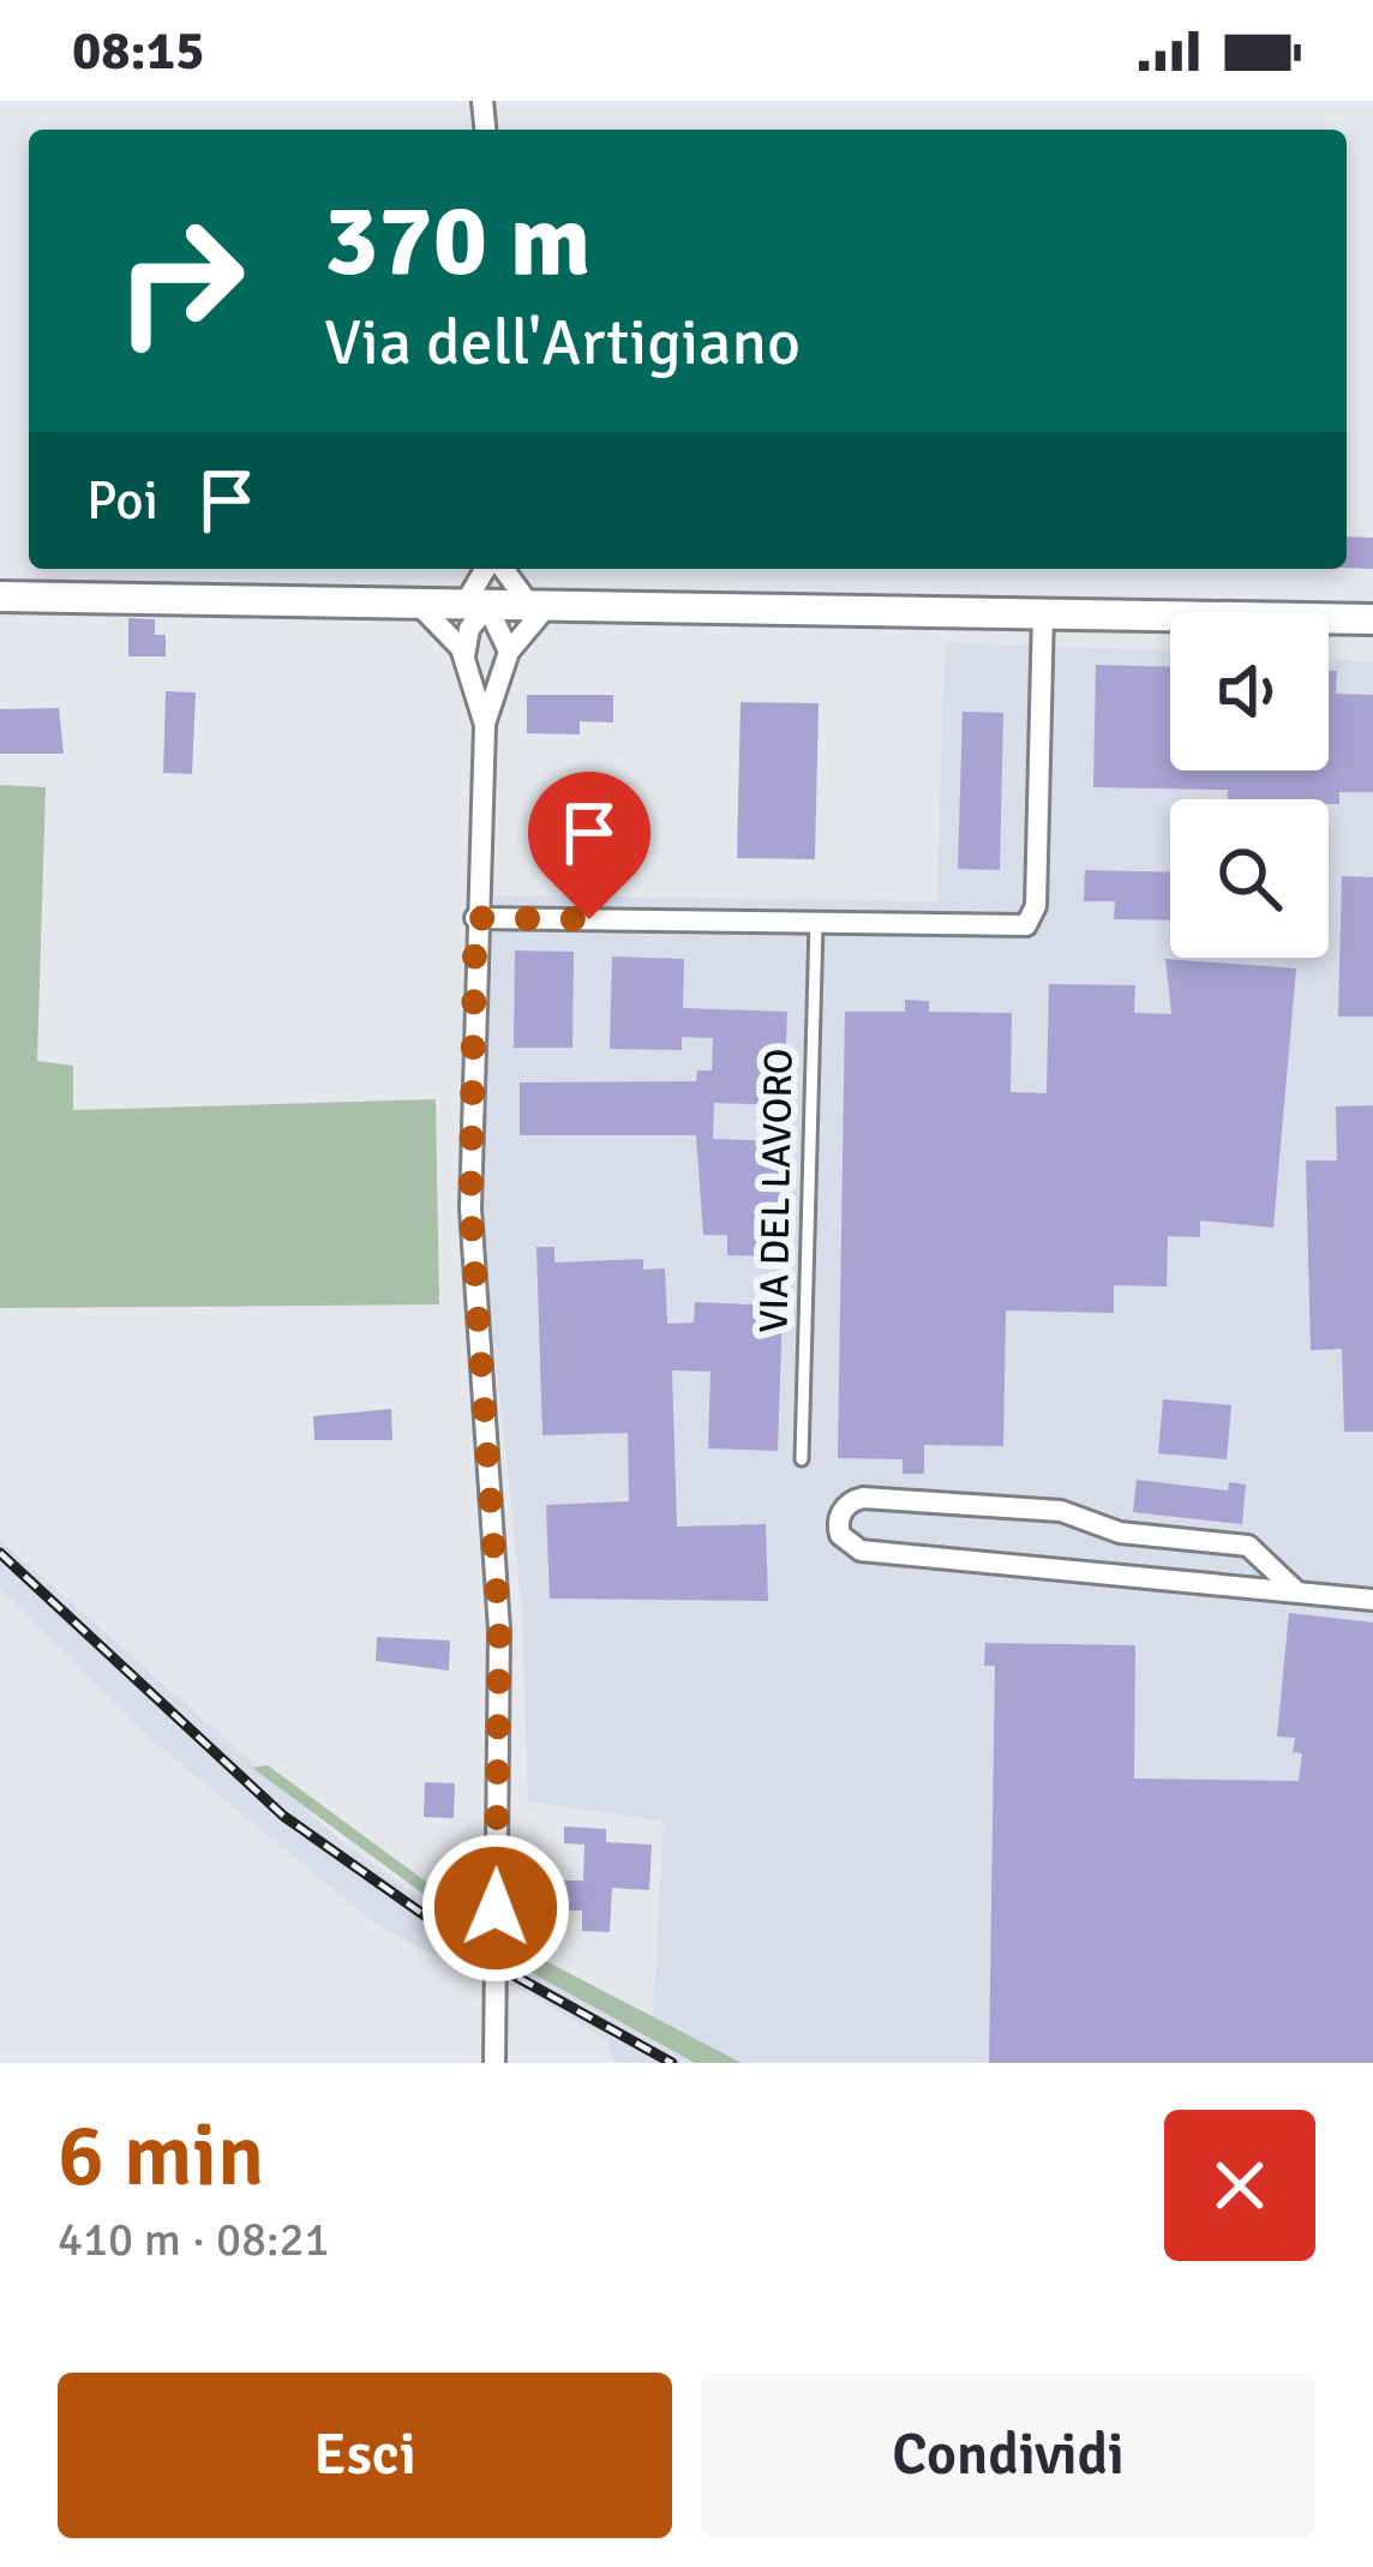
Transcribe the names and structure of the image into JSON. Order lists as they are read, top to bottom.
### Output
{
  "streets": {
    "lane": ["VIA DEL LAVORO"]
  },
  "page": {
    "status": "08:15",
    "turn": ["370 m", "Via dell'Artigiano"],
    "then": "Poi",
    "heading": ["6 min", "410 m · 08:21"],
    "buttons": ["Esci", "Condividi"]
  }
}
